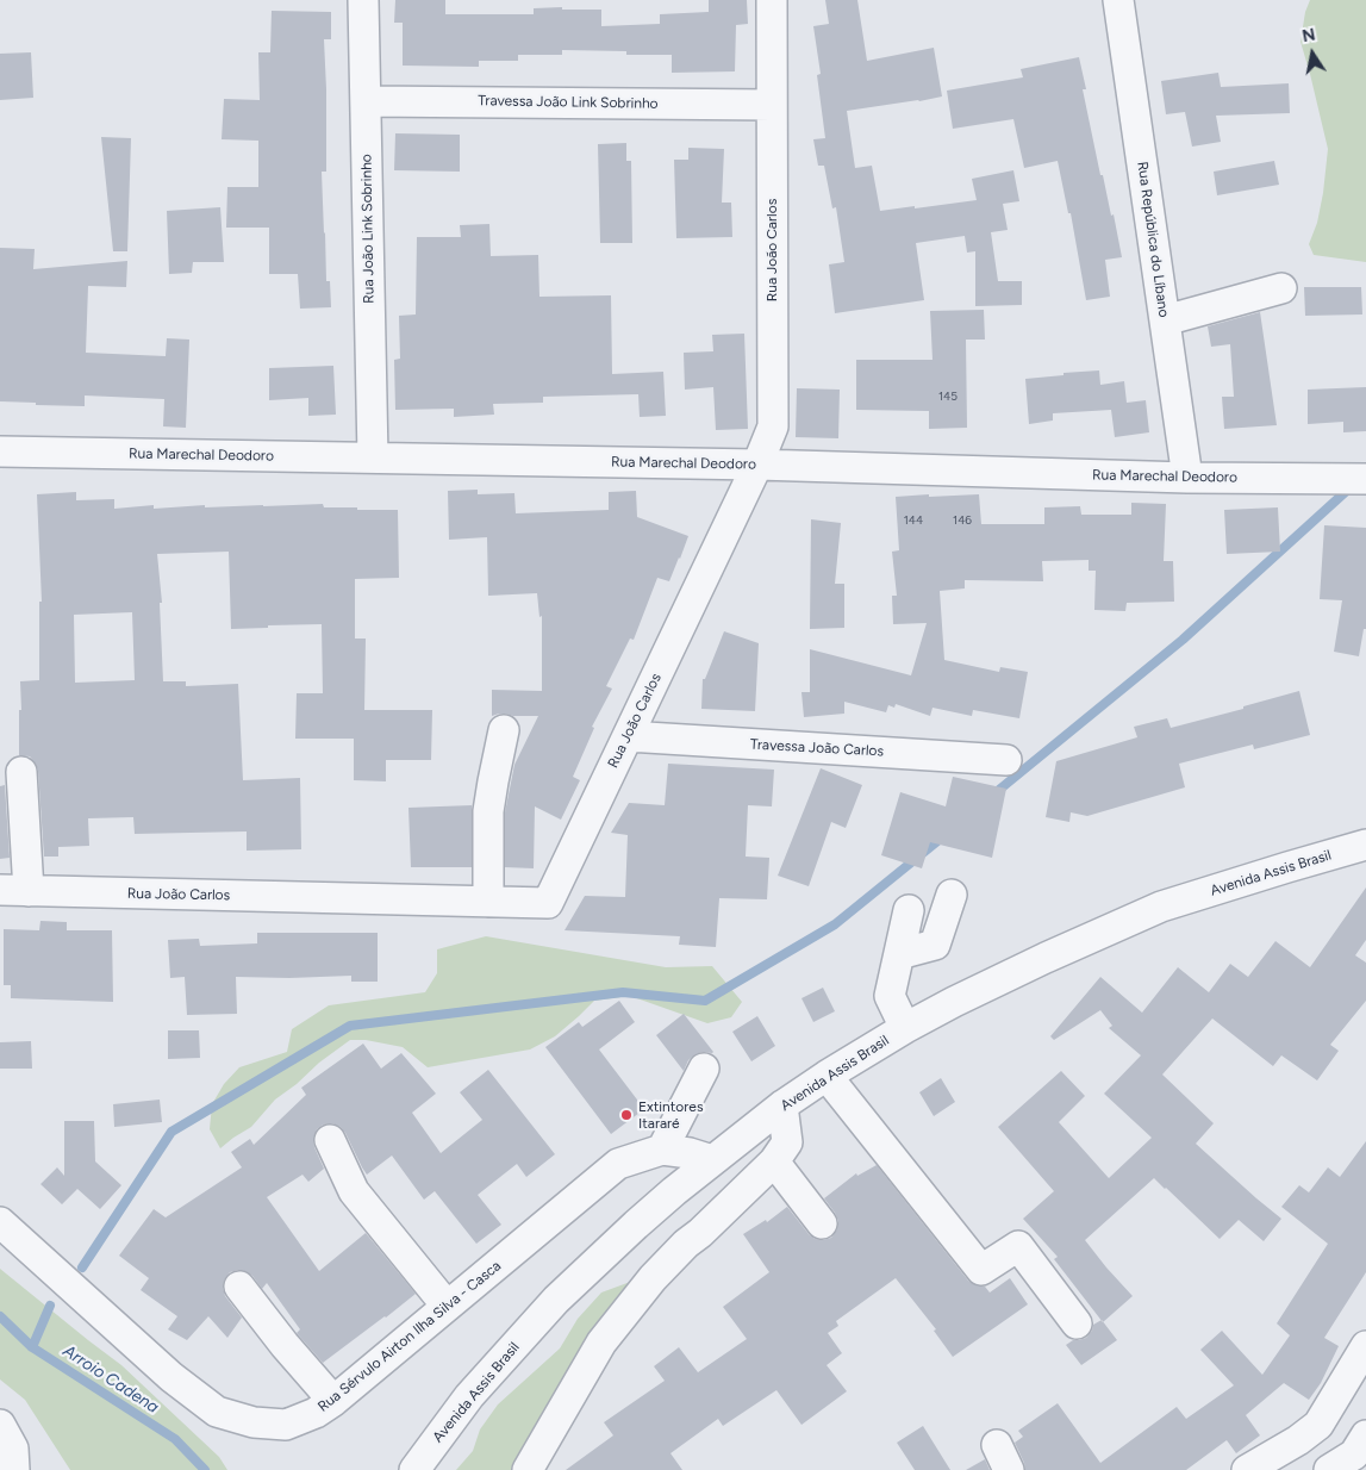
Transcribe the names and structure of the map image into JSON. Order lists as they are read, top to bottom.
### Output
{
  "streets": {
    "street": [
      "Travessa João Link Sobrinho",
      "Rua João Link Sobrinho",
      "Rua República do Líbano",
      "Rua João Carlos",
      "Rua Marechal Deodoro",
      "Travessa João Carlos",
      "Avenida Assis Brasil",
      "Rua Sérvulo Airton Ilha Silva - Casca"
    ]
  },
  "crossings": [
    ["Travessa João Link Sobrinho", "Rua João Link Sobrinho"],
    ["Travessa João Link Sobrinho", "Rua João Carlos"],
    ["Rua João Link Sobrinho", "Rua Marechal Deodoro"],
    ["Rua República do Líbano", "Rua Marechal Deodoro"],
    ["Rua João Carlos", "Rua Marechal Deodoro"],
    ["Rua João Carlos", "Travessa João Carlos"],
    ["Avenida Assis Brasil", "Rua Sérvulo Airton Ilha Silva - Casca"]
  ],
  "water": ["Arroio Cadena"],
  "places": ["Extintores Itararé"],
  "house_numbers": ["145", "144", "146"],
  "north": "top"
}
